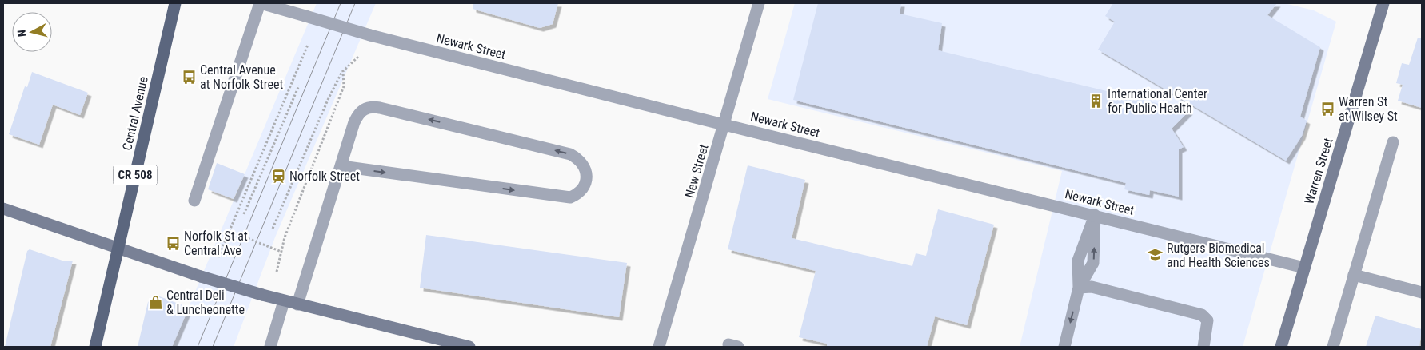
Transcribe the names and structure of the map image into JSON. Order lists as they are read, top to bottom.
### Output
{
  "streets": {
    "main road": ["Central Avenue", "Warren Street", "CR 508"],
    "street": ["Newark Street", "New Street"]
  },
  "crossings": [
    ["Newark Street", "New Street"],
    ["Newark Street", "Warren Street"]
  ],
  "places": {
    "bus stop": ["Central Avenue at Norfolk Street", "Warren St at Wilsey St", "Norfolk St at Central Ave"],
    "building": ["International Center for Public Health"],
    "station": ["Norfolk Street"],
    "school or university": ["Rutgers Biomedical and Health Sciences"],
    "shop": ["Central Deli & Luncheonette"]
  },
  "north": "left"
}
